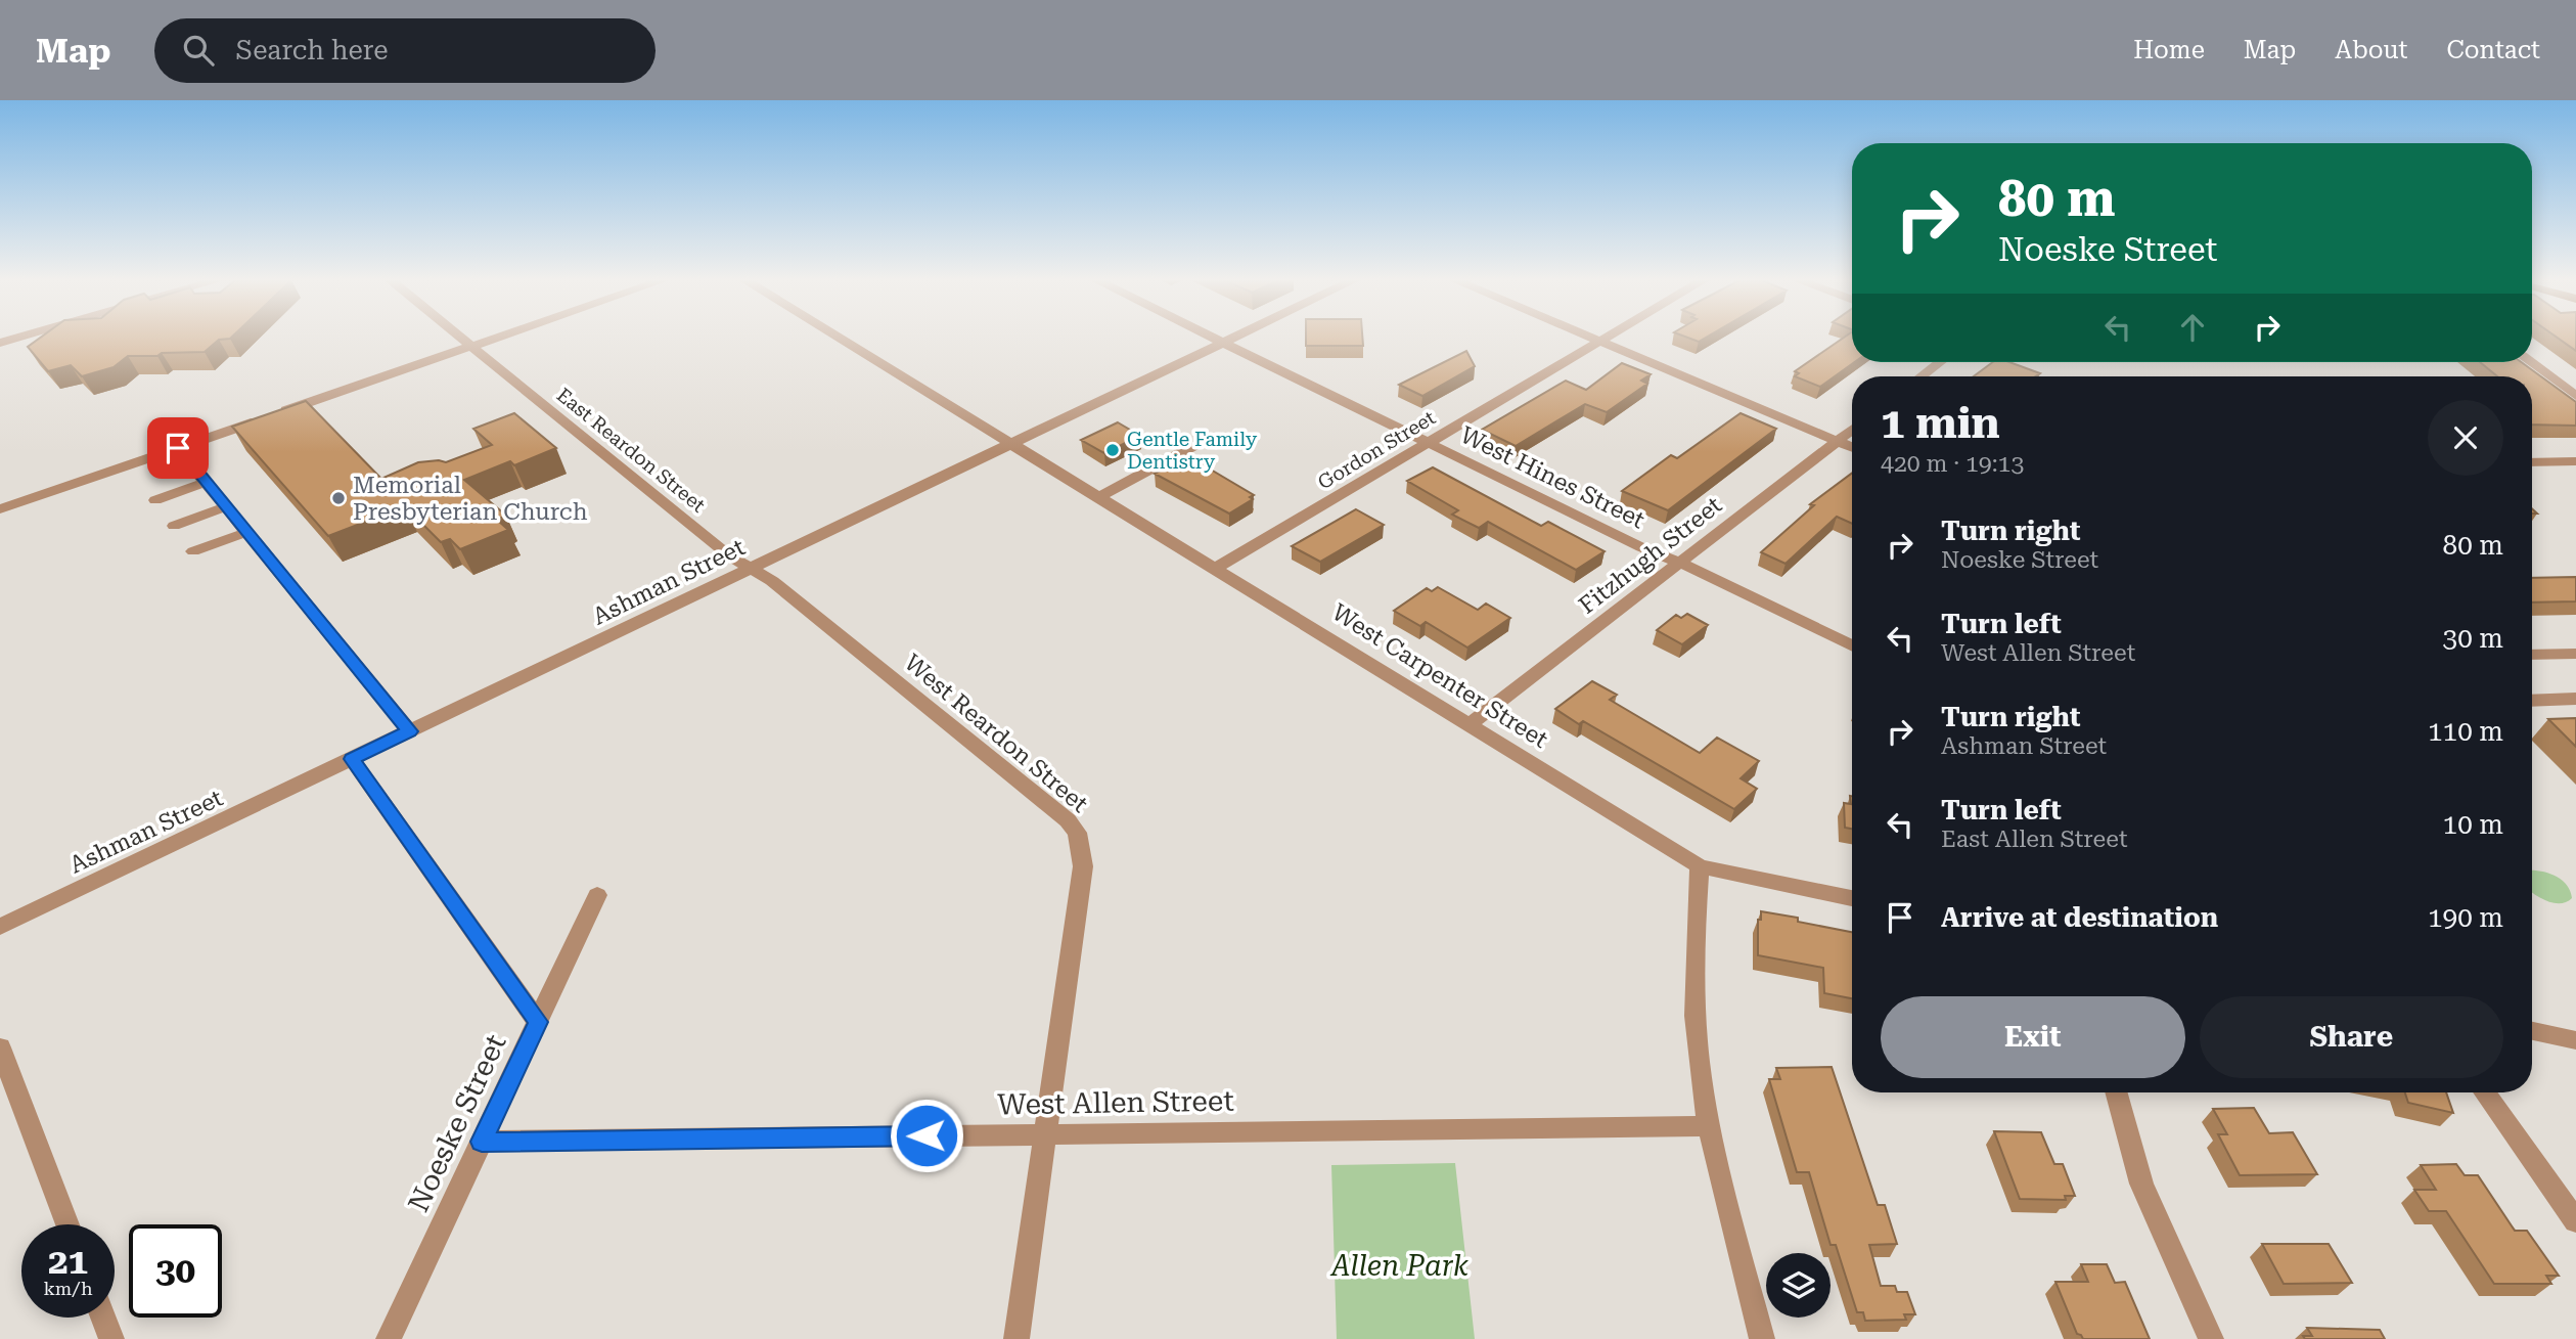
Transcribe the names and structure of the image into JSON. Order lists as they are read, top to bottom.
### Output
{
  "streets": {
    "street": [
      "East Reardon Street",
      "Gordon Street",
      "West Hines Street",
      "Fitzhugh Street",
      "Ashman Street",
      "West Carpenter Street",
      "West Reardon Street",
      "West Allen Street",
      "Noeske Street"
    ]
  },
  "crossings": [
    ["East Reardon Street", "Ashman Street"],
    ["East Reardon Street", "West Reardon Street"],
    ["Gordon Street", "West Hines Street"],
    ["Gordon Street", "West Carpenter Street"],
    ["West Hines Street", "Fitzhugh Street"],
    ["West Hines Street", "Ashman Street"],
    ["Fitzhugh Street", "West Carpenter Street"],
    ["Ashman Street", "West Carpenter Street"],
    ["Ashman Street", "West Reardon Street"],
    ["West Reardon Street", "West Allen Street"],
    ["West Allen Street", "Noeske Street"]
  ],
  "parks": ["Allen Park"],
  "places": ["Gentle Family Dentistry", "Memorial Presbyterian Church"],
  "page": {
    "header": "Map",
    "search": "Search here",
    "nav": [
      "Home",
      "Map",
      "About",
      "Contact"
    ],
    "turn": ["80 m", "Noeske Street"],
    "heading": ["1 min", "420 m · 19:13"],
    "list": [
      {
        "name": "Turn right",
        "note": "Noeske Street",
        "value": "80 m"
      },
      {
        "name": "Turn left",
        "note": "West Allen Street",
        "value": "30 m"
      },
      {
        "name": "Turn right",
        "note": "Ashman Street",
        "value": "110 m"
      },
      {
        "name": "Turn left",
        "note": "East Allen Street",
        "value": "10 m"
      },
      {
        "name": "Arrive at destination",
        "value": "190 m"
      }
    ],
    "buttons": ["Exit", "Share"],
    "speed": "21 km/h",
    "limit": "30"
  }
}
